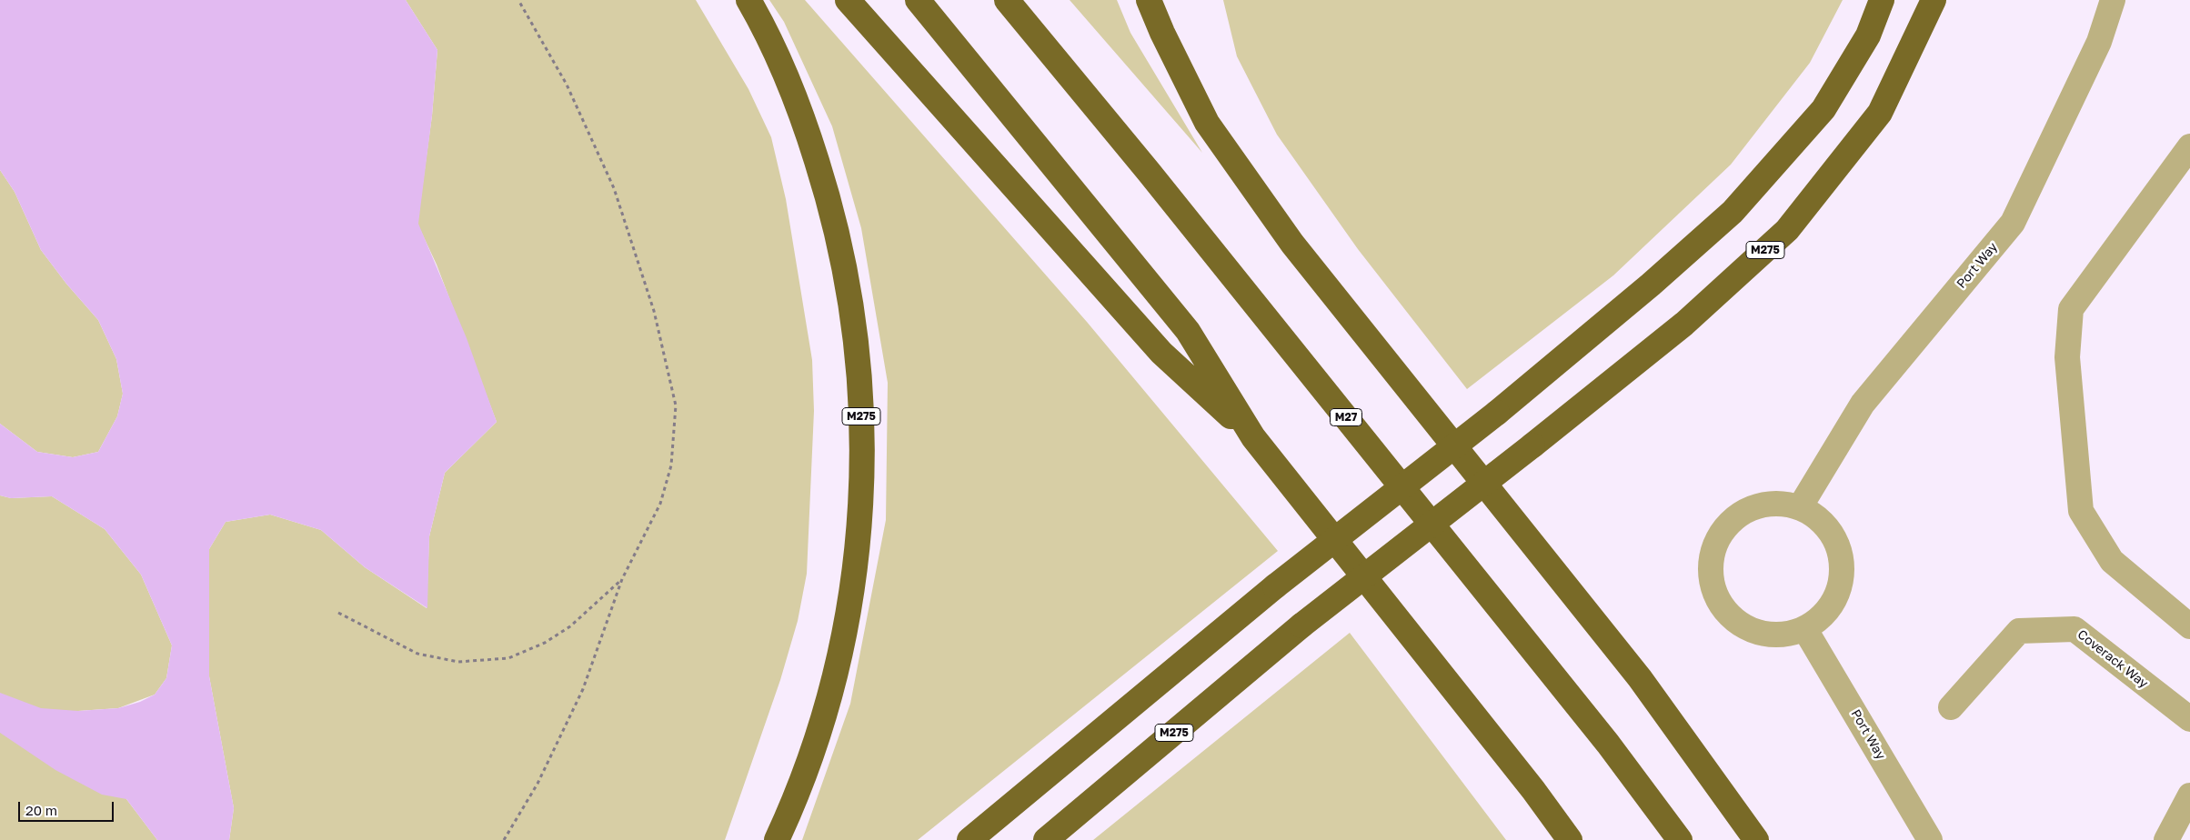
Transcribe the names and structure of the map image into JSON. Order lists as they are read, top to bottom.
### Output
{
  "streets": {
    "highway": ["M275", "M27"],
    "street": ["Port Way", "Coverack Way"]
  },
  "scale_bar": "20 m"
}
